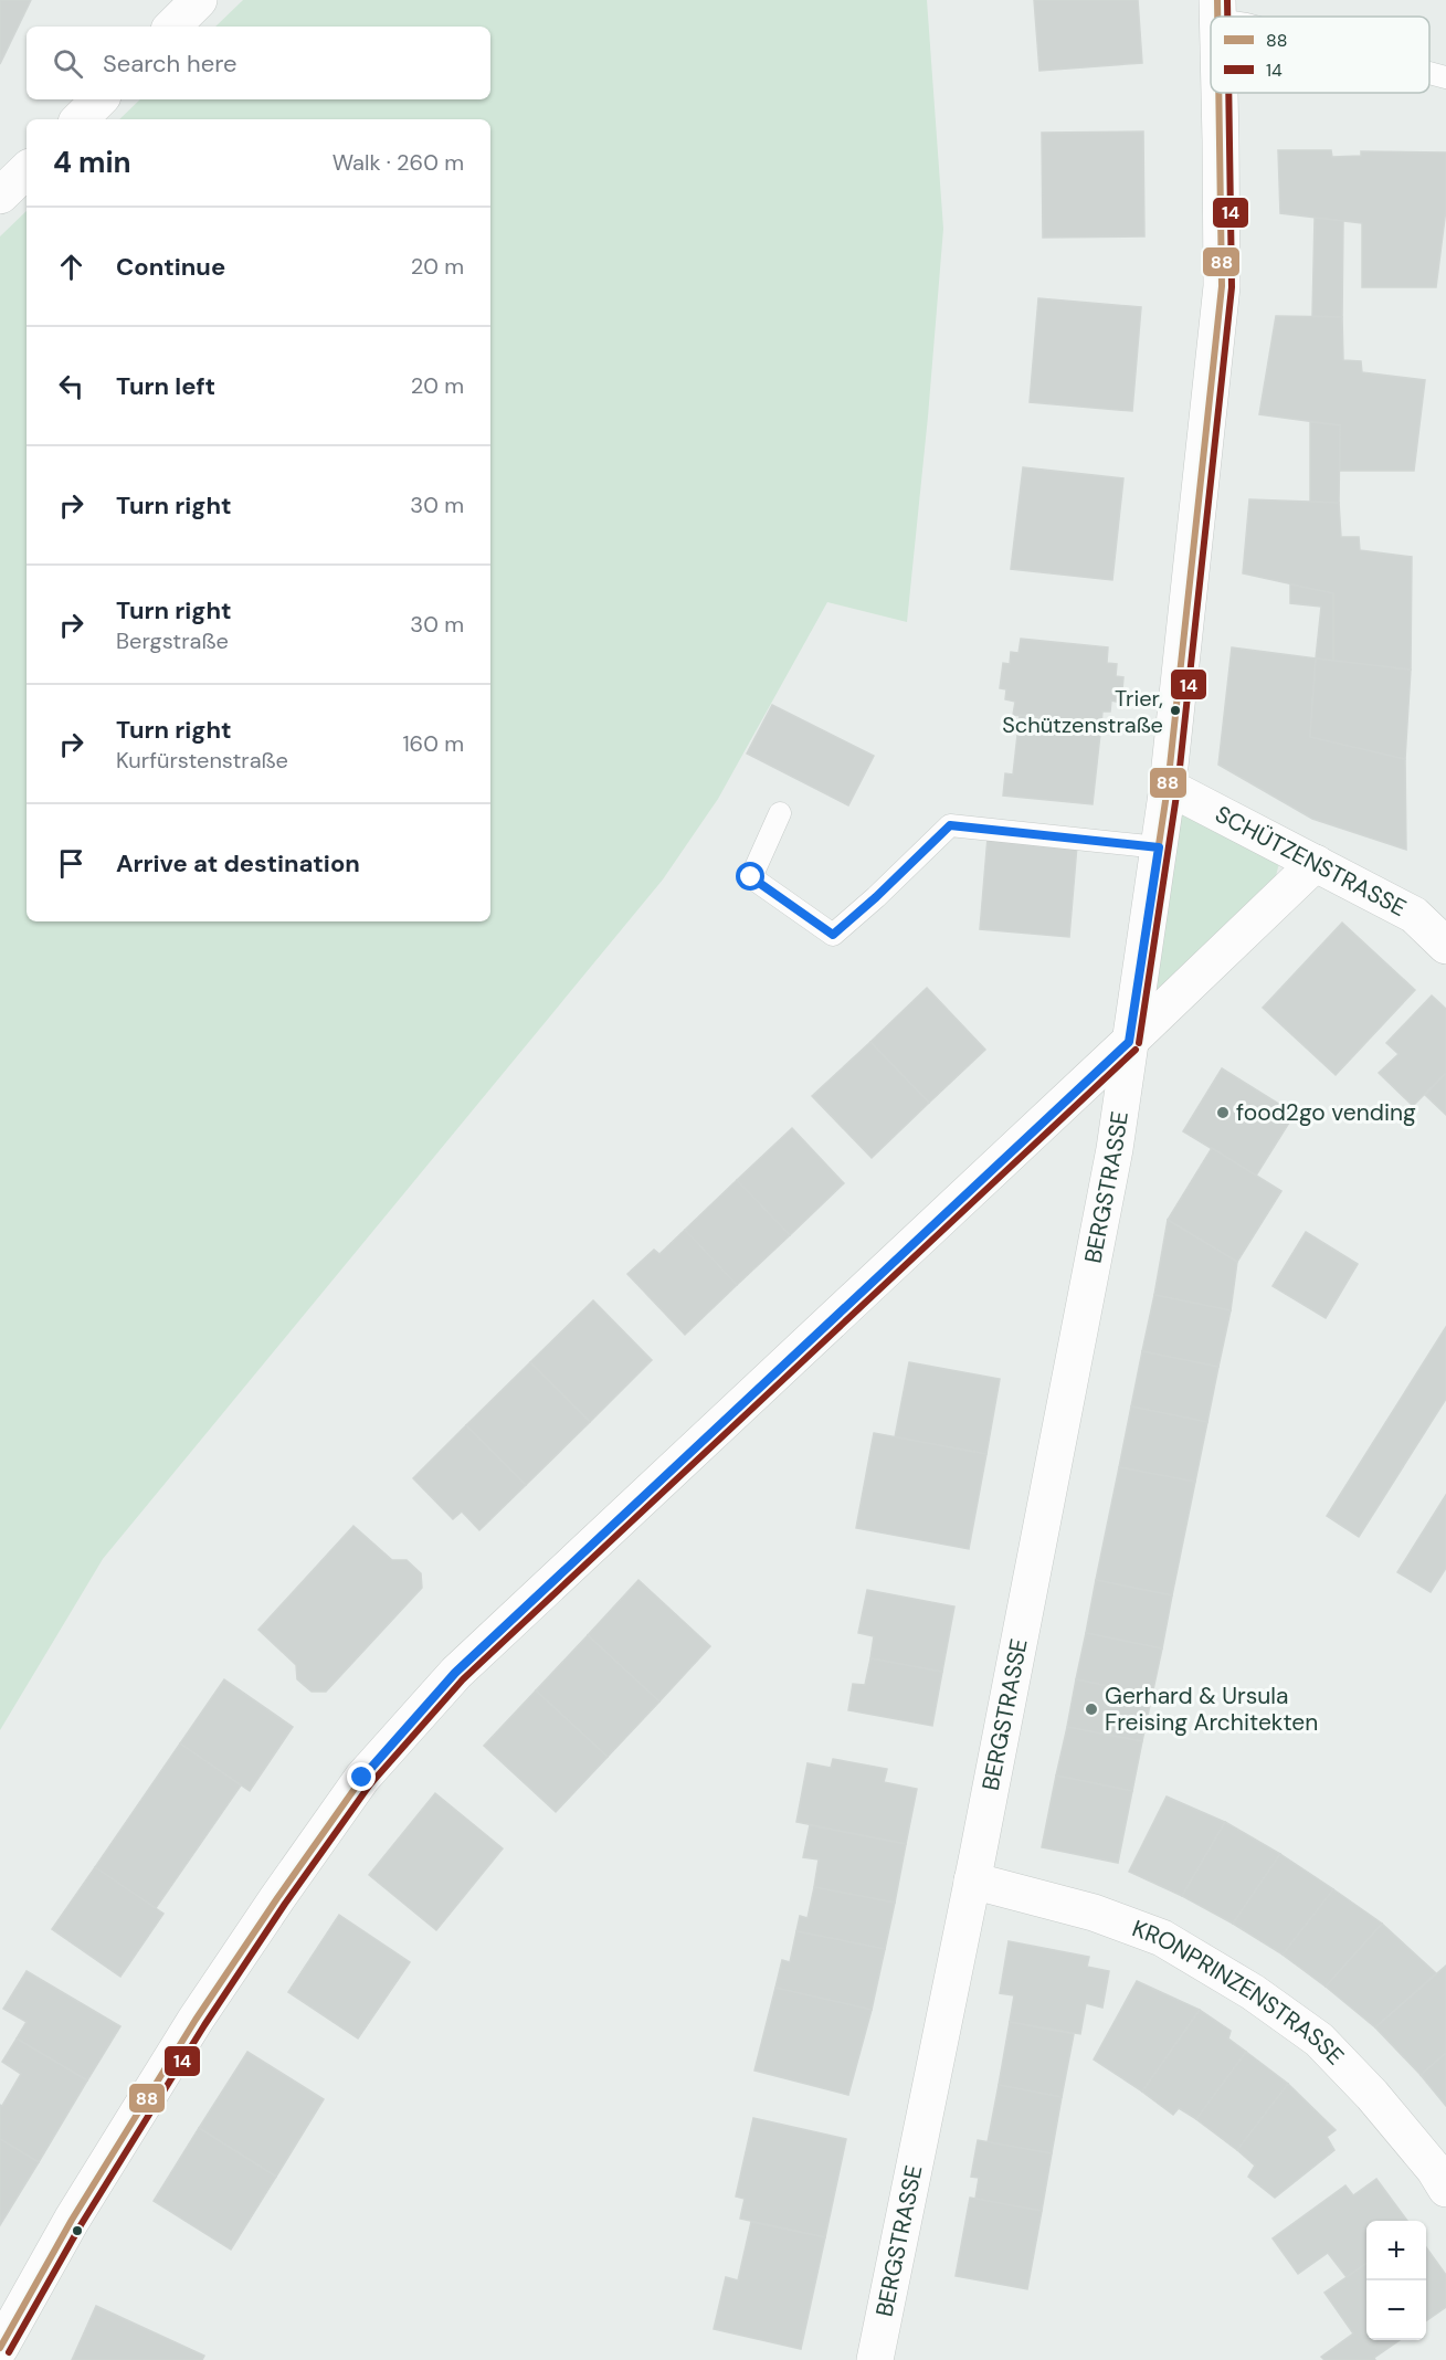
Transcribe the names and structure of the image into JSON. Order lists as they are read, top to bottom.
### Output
{
  "streets": {
    "street": ["SCHÜTZENSTRASSE", "BERGSTRASSE", "KRONPRINZENSTRASSE"]
  },
  "crossings": [
    ["SCHÜTZENSTRASSE", "BERGSTRASSE"],
    ["BERGSTRASSE", "KRONPRINZENSTRASSE"]
  ],
  "places": ["Trier, Schützenstraße", "food2go vending", "Gerhard & Ursula Freising Architekten"],
  "lines": ["transit line 88", "transit line 14"],
  "legend": ["88", "14"],
  "page": {
    "search": "Search here",
    "heading": ["4 min", "Walk · 260 m"],
    "list": [
      ["Continue", "20 m"],
      ["Turn left", "20 m"],
      ["Turn right", "30 m"],
      ["Turn right", "Bergstraße", "30 m"],
      ["Turn right", "Kurfürstenstraße", "160 m"],
      "Arrive at destination"
    ],
    "map_buttons": ["+", "−"]
  }
}
